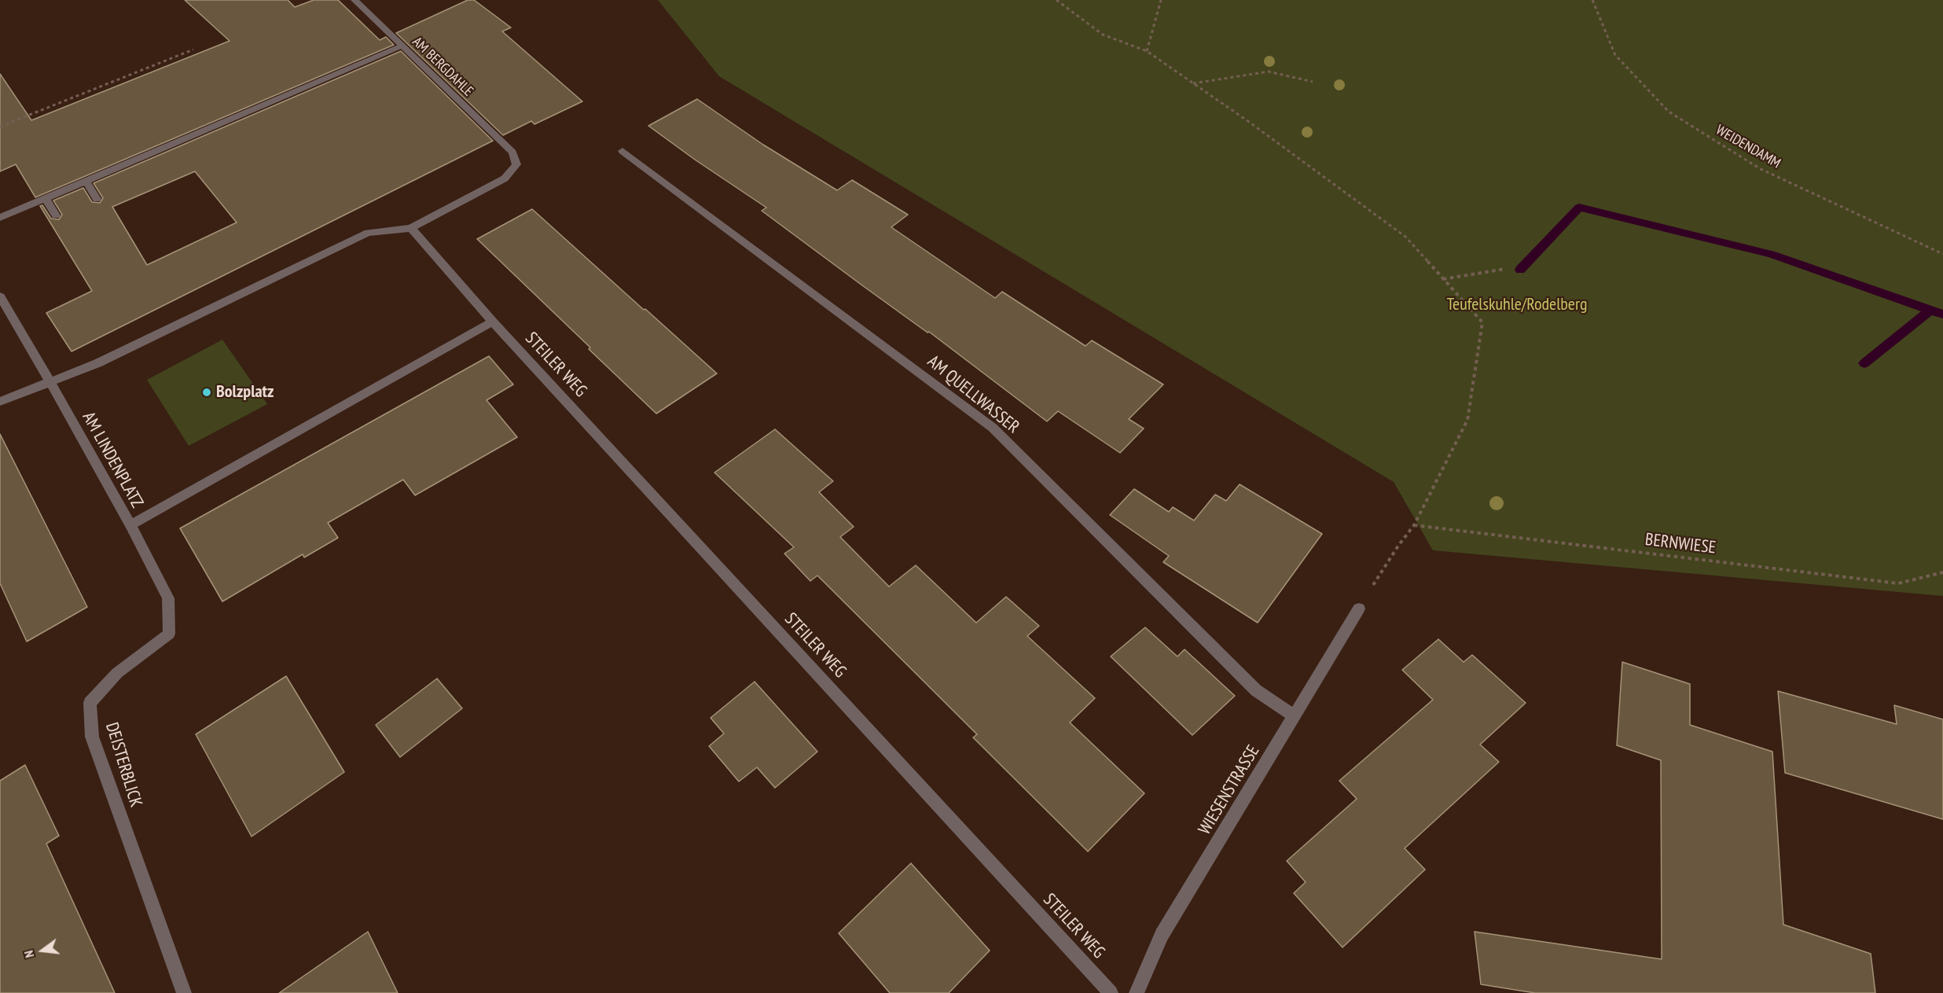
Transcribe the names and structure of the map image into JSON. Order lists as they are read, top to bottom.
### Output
{
  "streets": {
    "street": [
      "AM BERGDAHLE",
      "STEILER WEG",
      "AM QUELLWASSER",
      "AM LINDENPLATZ",
      "DEISTERBLICK",
      "WIESENSTRASSE"
    ],
    "path": ["WEIDENDAMM", "BERNWIESE"]
  },
  "crossings": [
    ["STEILER WEG", "AM LINDENPLATZ"],
    ["AM QUELLWASSER", "WIESENSTRASSE"],
    ["AM LINDENPLATZ", "DEISTERBLICK"]
  ],
  "parks": ["Teufelskuhle/Rodelberg"],
  "places": ["Bolzplatz"],
  "north": "left"
}
